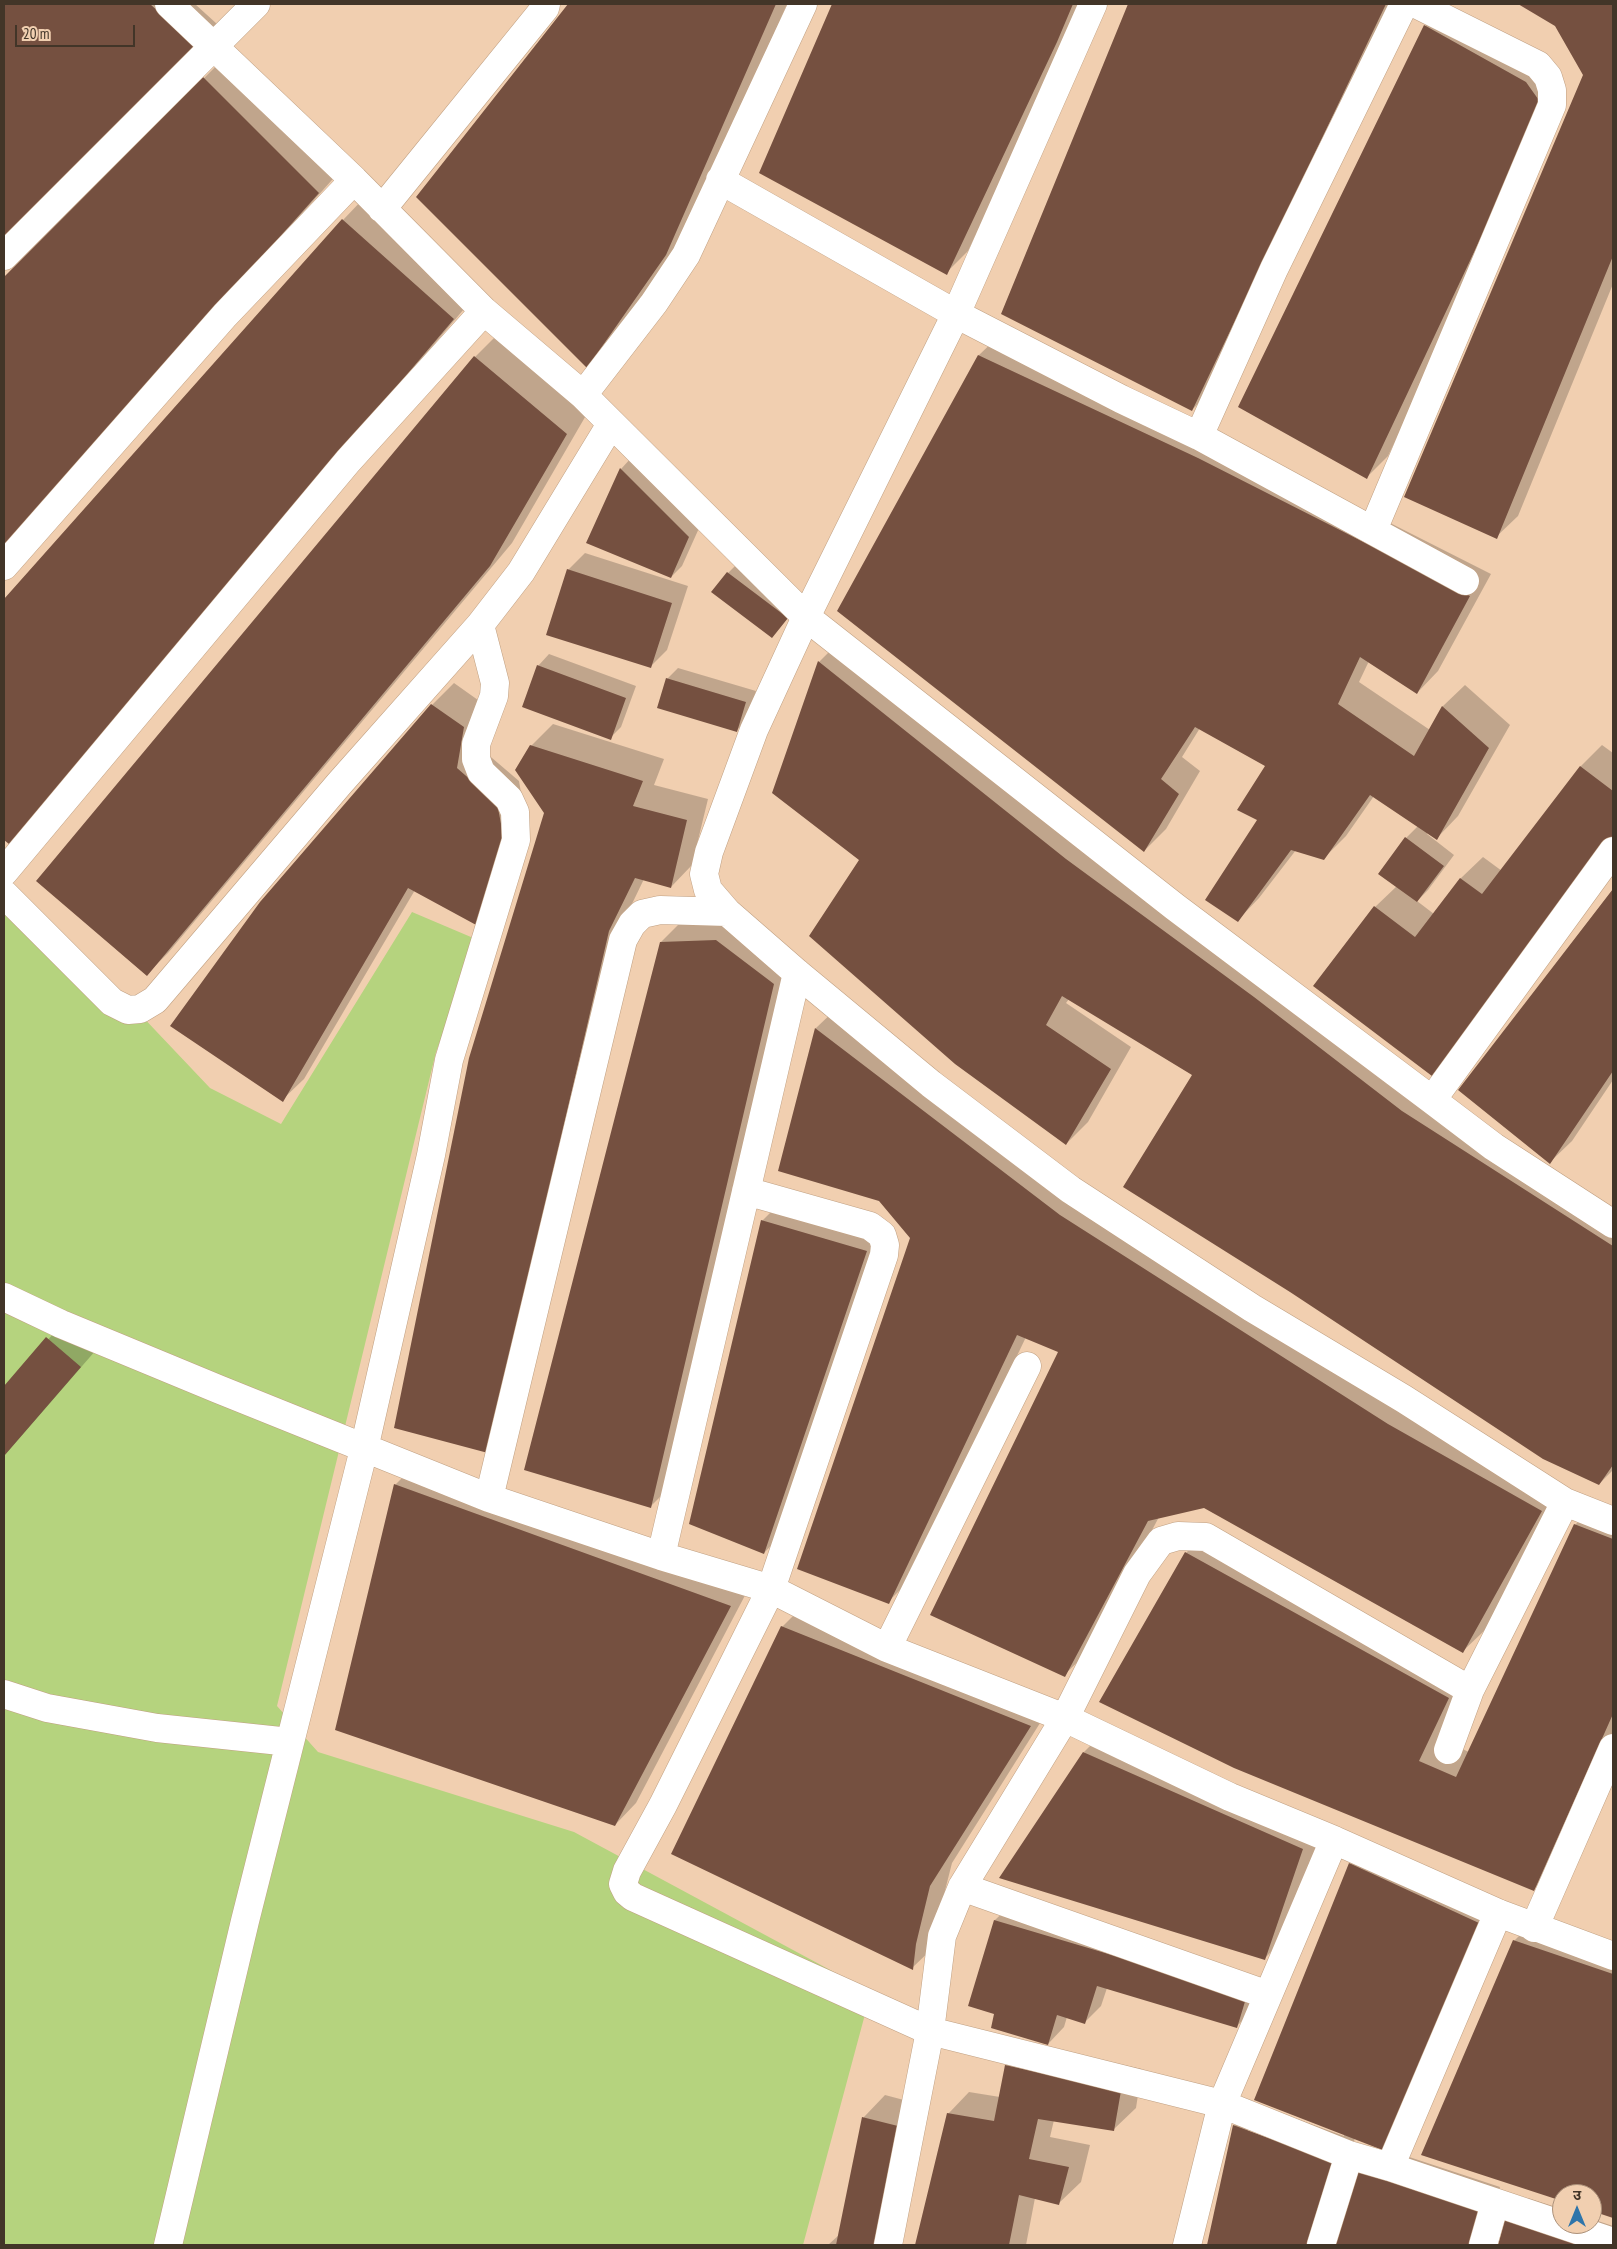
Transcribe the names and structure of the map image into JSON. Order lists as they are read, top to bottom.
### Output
{
  "scale_bar": "20 m",
  "north": "top"
}
